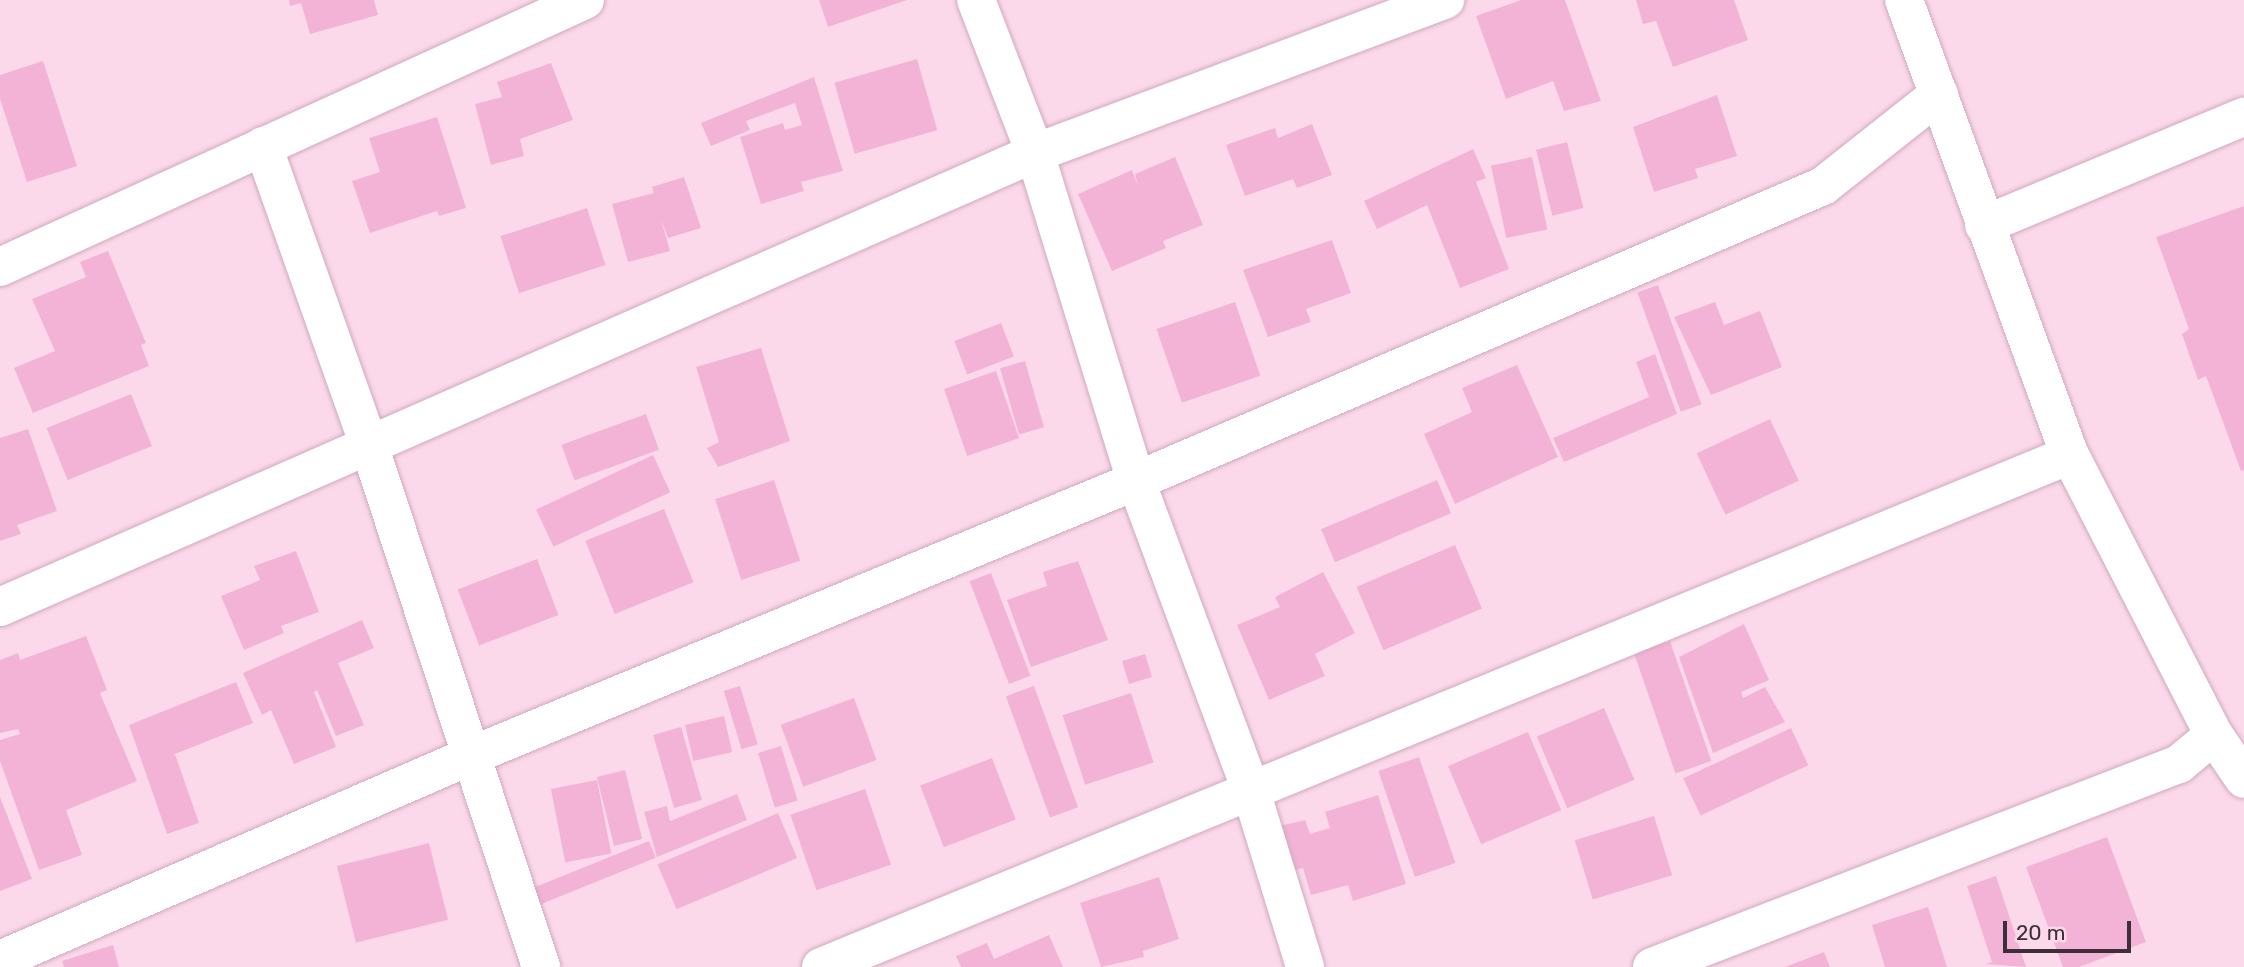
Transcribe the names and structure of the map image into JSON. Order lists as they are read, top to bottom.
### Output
{
  "scale_bar": "20 m"
}
